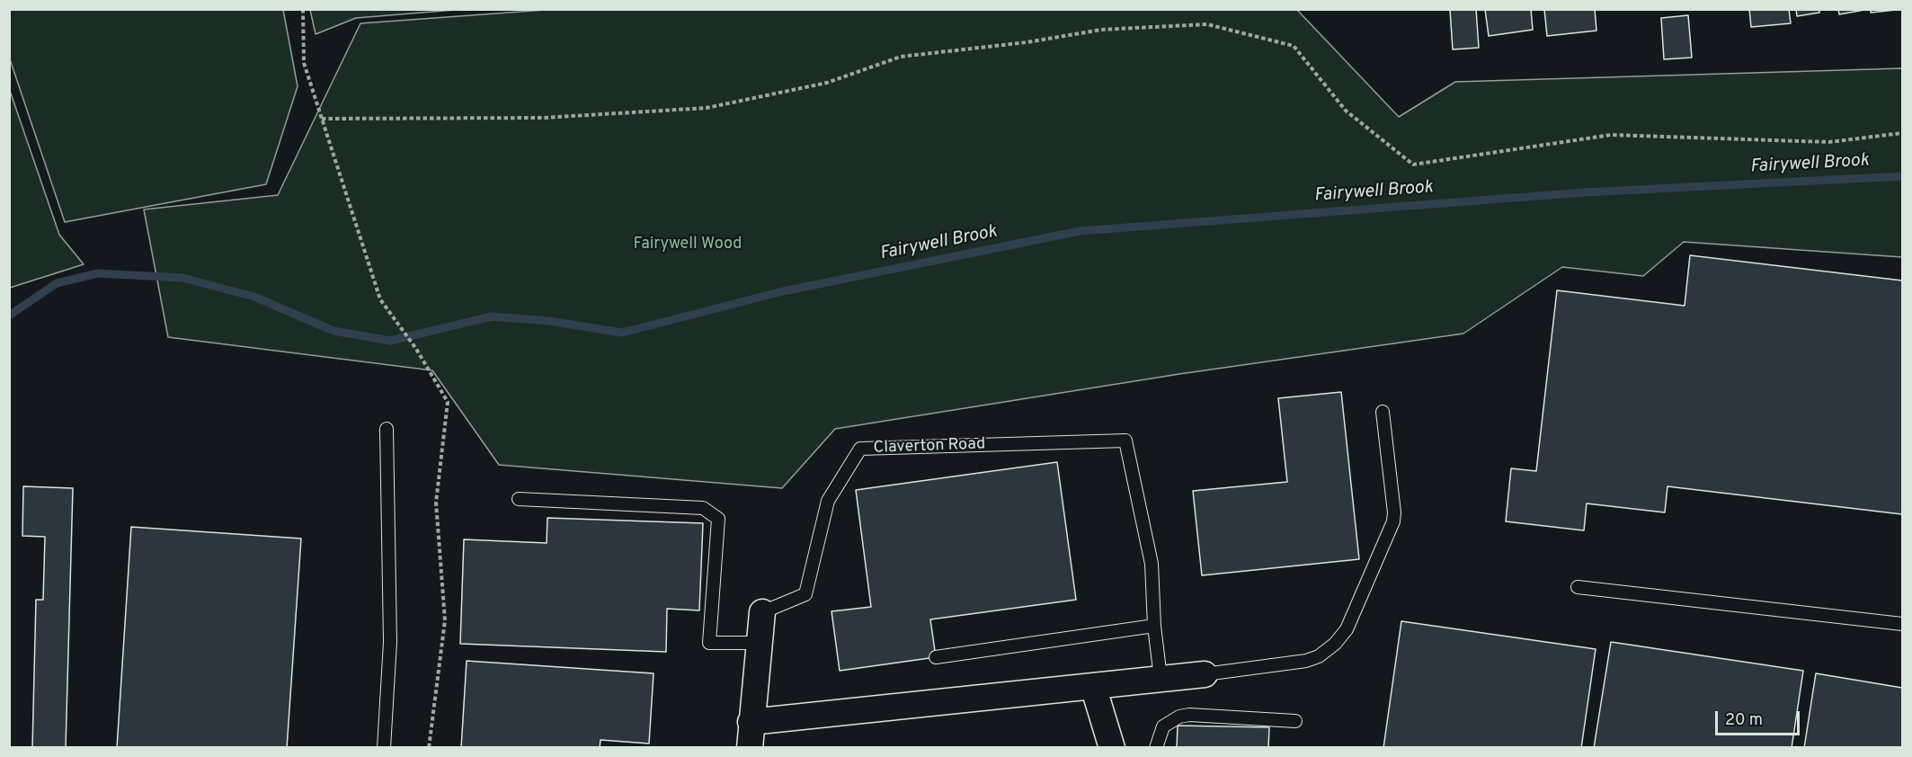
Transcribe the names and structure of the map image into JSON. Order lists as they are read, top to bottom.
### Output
{
  "streets": {
    "street": ["Claverton Road"]
  },
  "water": ["Fairywell Brook"],
  "parks": ["Fairywell Wood"],
  "scale_bar": "20 m"
}
